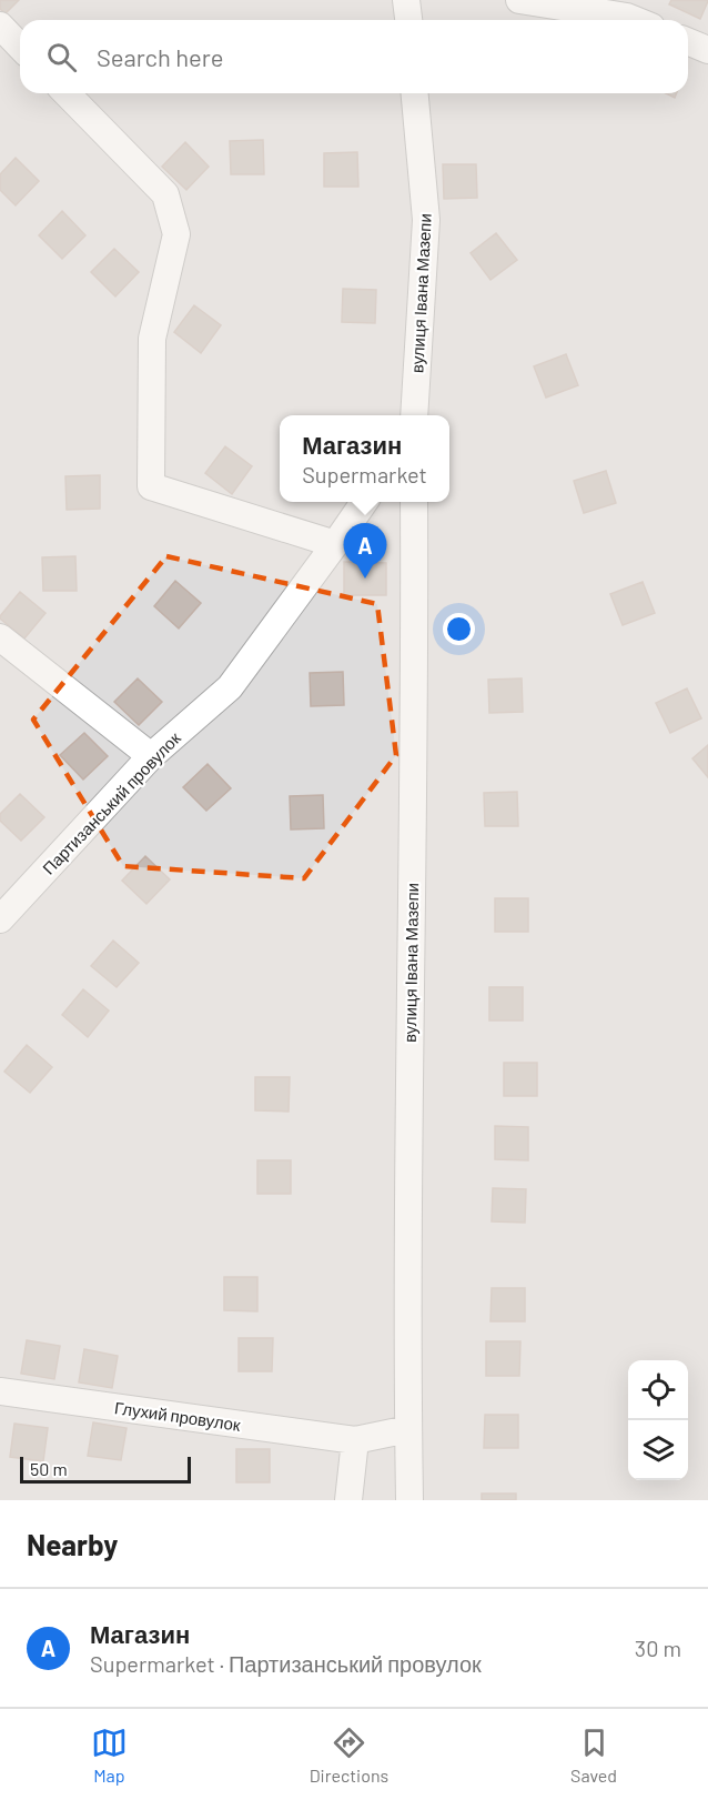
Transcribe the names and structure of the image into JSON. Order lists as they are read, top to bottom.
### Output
{
  "streets": {
    "street": ["вулиця Івана Мазепи", "Партизанський провулок", "Глухий провулок"]
  },
  "scale_bar": "50 m",
  "page": {
    "search": "Search here",
    "popup": ["Магазин", "Supermarket"],
    "pins": "A",
    "scale": "50 m",
    "heading": "Nearby",
    "list": [
      {
        "mark": "A",
        "name": "Магазин",
        "note": "Supermarket · Партизанський провулок",
        "value": "30 m"
      }
    ],
    "nav": ["Map", "Directions", "Saved"]
  }
}
